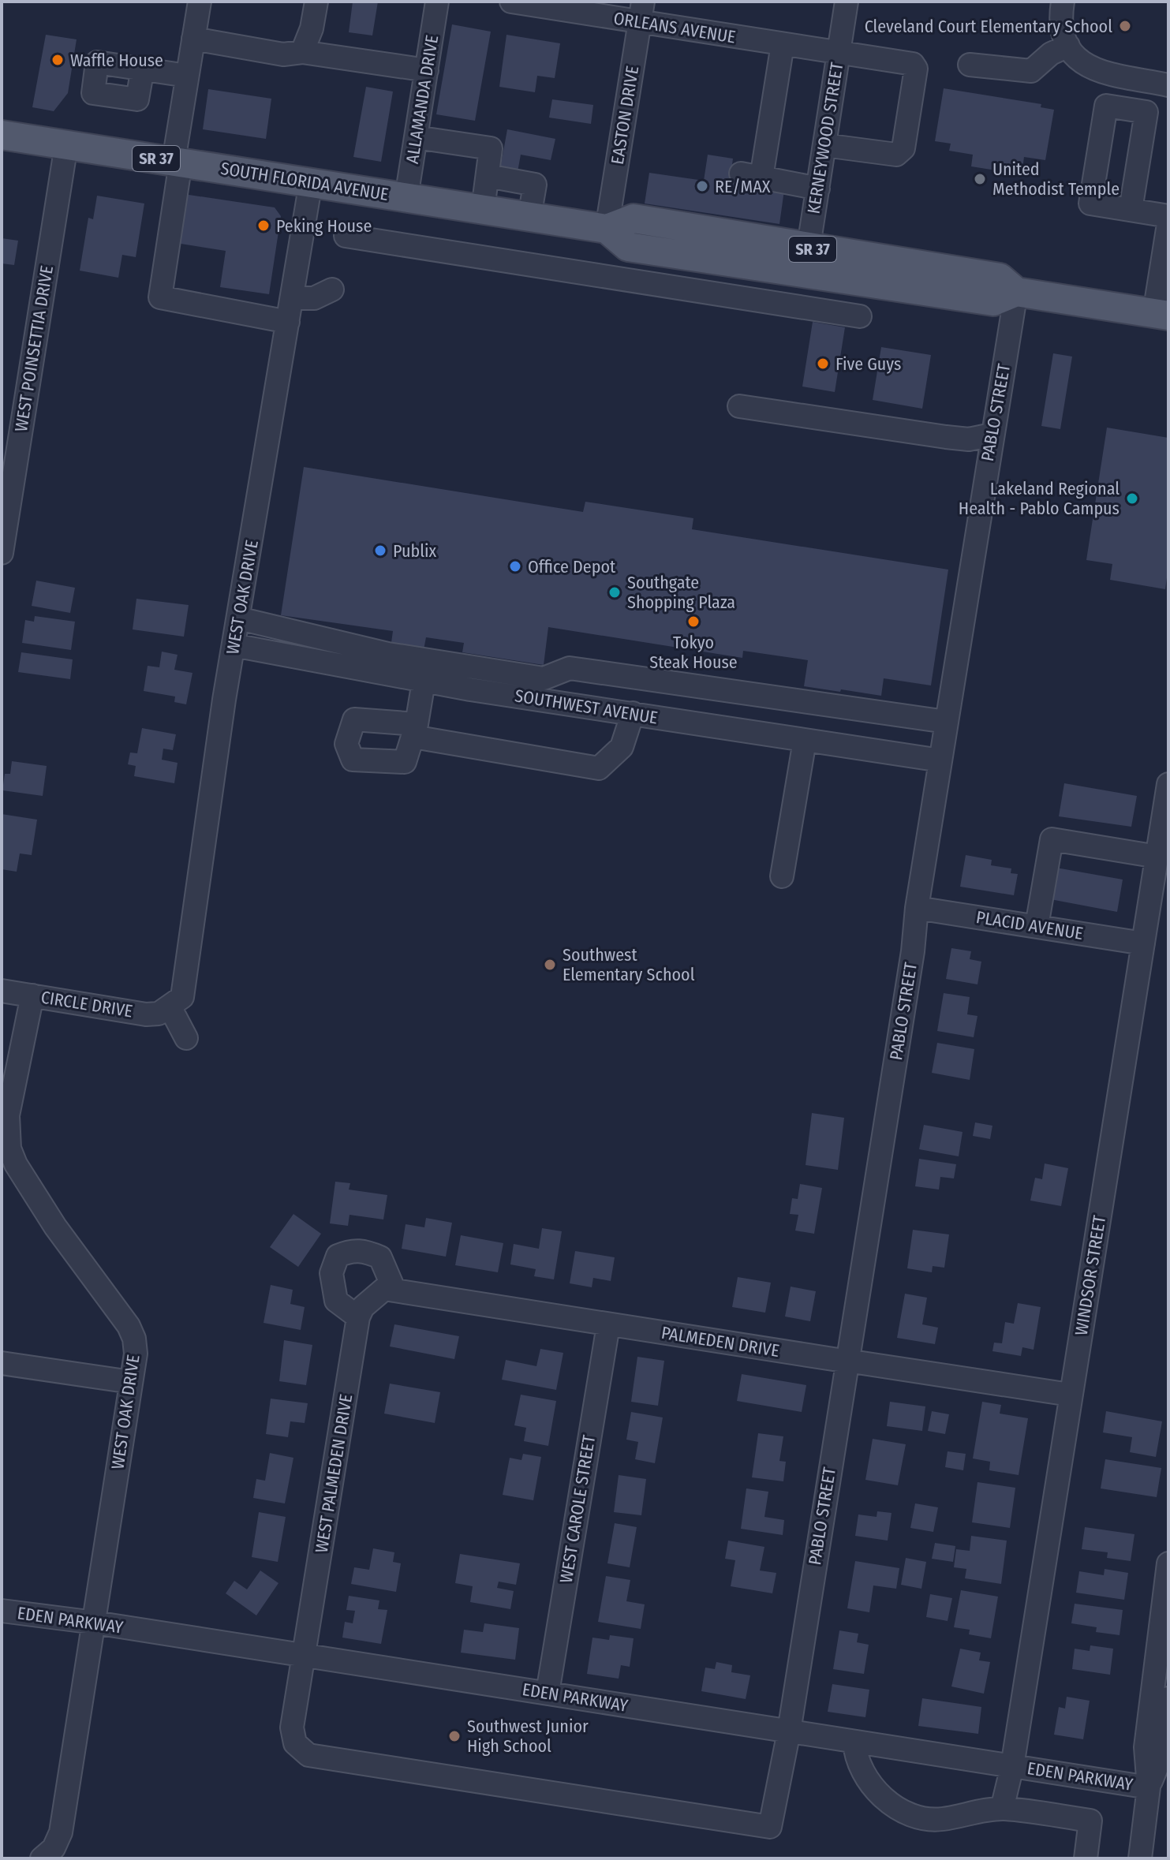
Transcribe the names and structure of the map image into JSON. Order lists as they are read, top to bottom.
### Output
{
  "streets": {
    "main road": ["SR 37", "SOUTH FLORIDA AVENUE"],
    "street": [
      "ORLEANS AVENUE",
      "ALLAMANDA DRIVE",
      "EASTON DRIVE",
      "KERNEYWOOD STREET",
      "WEST POINSETTIA DRIVE",
      "PABLO STREET",
      "WEST OAK DRIVE",
      "SOUTHWEST AVENUE",
      "PLACID AVENUE",
      "CIRCLE DRIVE",
      "WINDSOR STREET",
      "PALMEDEN DRIVE",
      "WEST PALMEDEN DRIVE",
      "WEST CAROLE STREET",
      "EDEN PARKWAY"
    ]
  },
  "crossings": [
    ["ORLEANS AVENUE", "EASTON DRIVE"],
    ["ORLEANS AVENUE", "KERNEYWOOD STREET"],
    ["ALLAMANDA DRIVE", "SOUTH FLORIDA AVENUE"],
    ["EASTON DRIVE", "SOUTH FLORIDA AVENUE"],
    ["KERNEYWOOD STREET", "SOUTH FLORIDA AVENUE"],
    ["SOUTH FLORIDA AVENUE", "WEST POINSETTIA DRIVE"],
    ["SOUTH FLORIDA AVENUE", "PABLO STREET"],
    ["SOUTH FLORIDA AVENUE", "WEST OAK DRIVE"],
    ["PABLO STREET", "SOUTHWEST AVENUE"],
    ["PABLO STREET", "PLACID AVENUE"],
    ["PABLO STREET", "PALMEDEN DRIVE"],
    ["PABLO STREET", "WEST PALMEDEN DRIVE"],
    ["PABLO STREET", "EDEN PARKWAY"],
    ["WEST OAK DRIVE", "SOUTHWEST AVENUE"],
    ["WEST OAK DRIVE", "CIRCLE DRIVE"],
    ["WEST OAK DRIVE", "EDEN PARKWAY"],
    ["PLACID AVENUE", "WINDSOR STREET"],
    ["WINDSOR STREET", "PALMEDEN DRIVE"],
    ["WINDSOR STREET", "EDEN PARKWAY"],
    ["PALMEDEN DRIVE", "WEST PALMEDEN DRIVE"],
    ["PALMEDEN DRIVE", "WEST CAROLE STREET"],
    ["WEST PALMEDEN DRIVE", "EDEN PARKWAY"],
    ["WEST CAROLE STREET", "EDEN PARKWAY"]
  ],
  "places": [
    "Cleveland Court Elementary School",
    "Waffle House",
    "United Methodist Temple",
    "RE/MAX",
    "Peking House",
    "Five Guys",
    "Lakeland Regional Health - Pablo Campus",
    "Publix",
    "Office Depot",
    "Southgate Shopping Plaza",
    "Tokyo Steak House",
    "Southwest Elementary School",
    "Southwest Junior High School"
  ]
}
